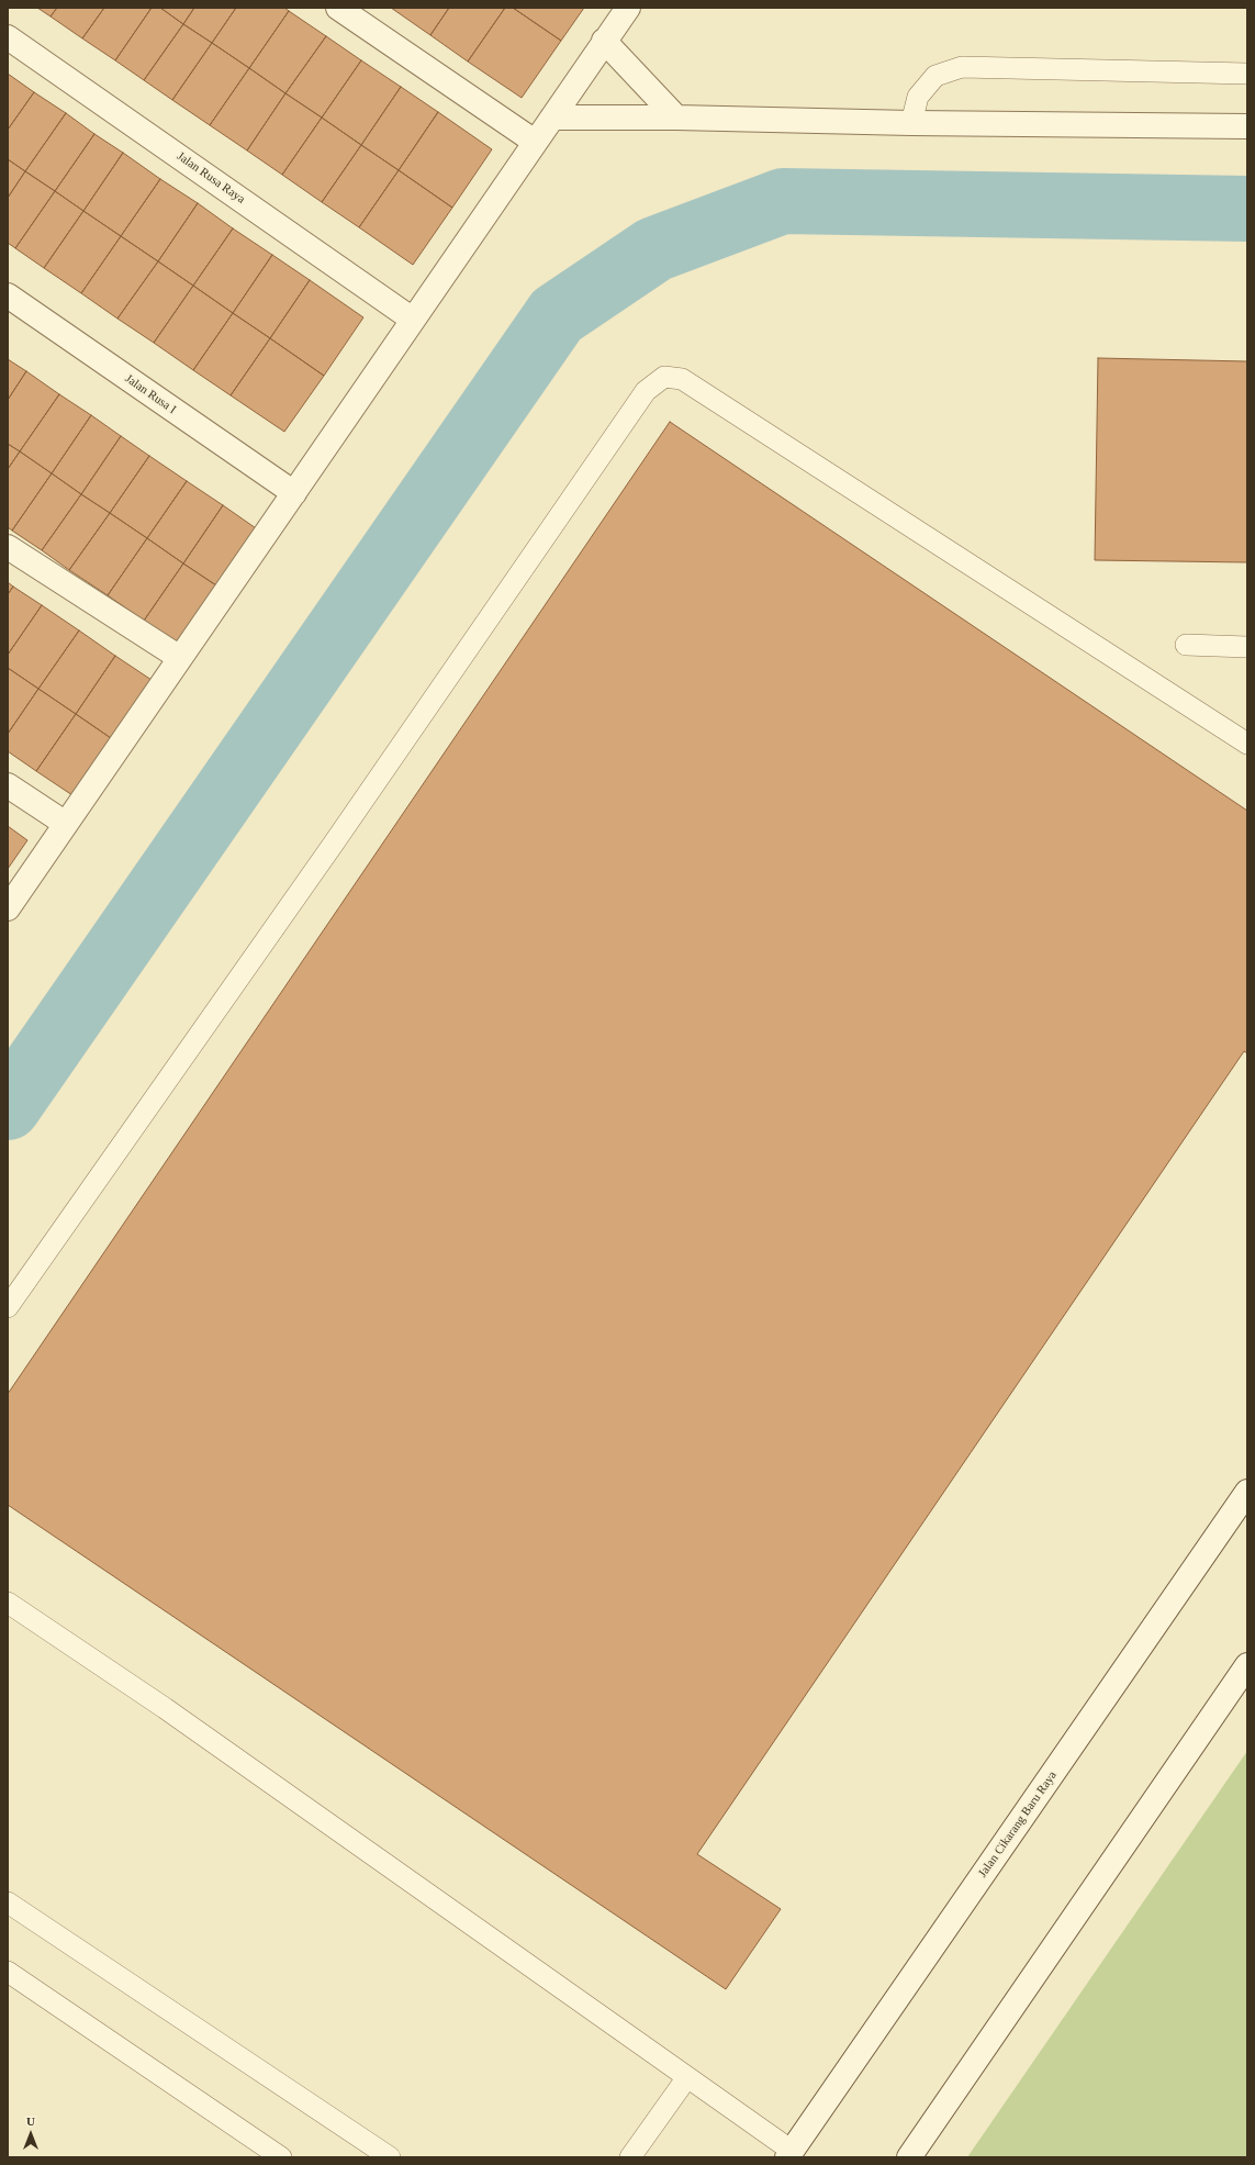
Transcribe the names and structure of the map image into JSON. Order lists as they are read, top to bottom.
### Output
{
  "streets": {
    "street": ["Jalan Rusa Raya", "Jalan Rusa I", "Jalan Cikarang Baru Raya"]
  },
  "north": "top"
}
